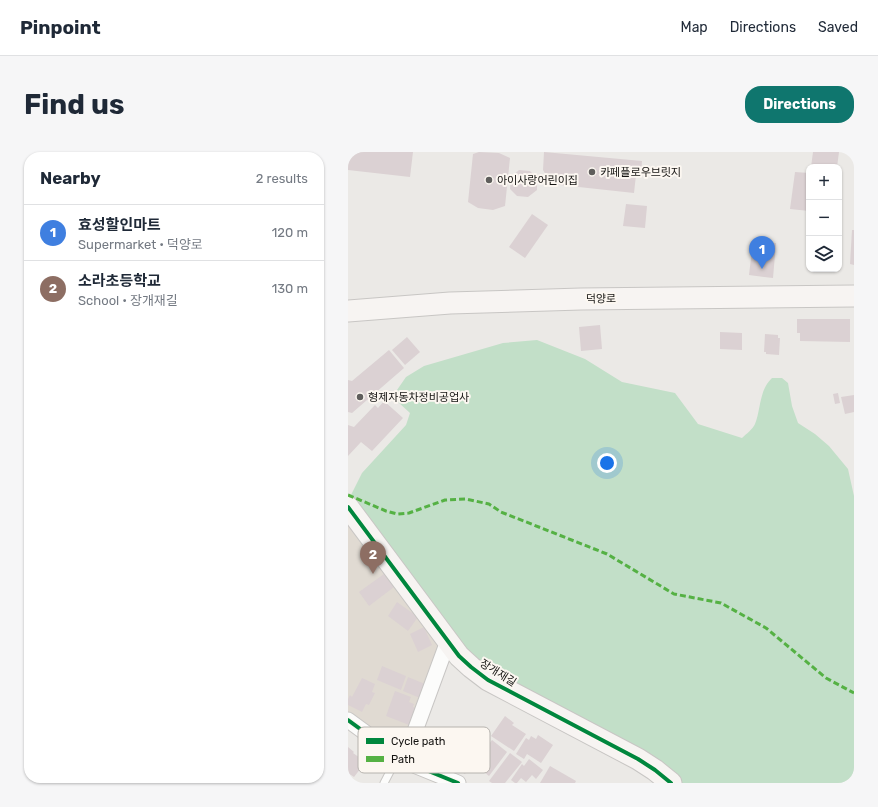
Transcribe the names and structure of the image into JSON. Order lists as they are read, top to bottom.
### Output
{
  "streets": {
    "main road": ["덕양로", "장개재길"]
  },
  "places": ["카페플로우브릿지", "아이사랑어린이집", "형제자동차정비공업사"],
  "legend": ["Cycle path", "Path"],
  "page": {
    "header": "Pinpoint",
    "nav": ["Map", "Directions", "Saved"],
    "buttons": "Directions",
    "title": "Find us",
    "heading": ["Nearby", "2 results"],
    "map_buttons": ["+", "−"],
    "list": [
      {
        "mark": "1",
        "name": "효성할인마트",
        "note": "Supermarket · 덕양로",
        "value": "120 m"
      },
      {
        "mark": "2",
        "name": "소라초등학교",
        "note": "School · 장개재길",
        "value": "130 m"
      }
    ],
    "pins": ["1", "2"]
  }
}
